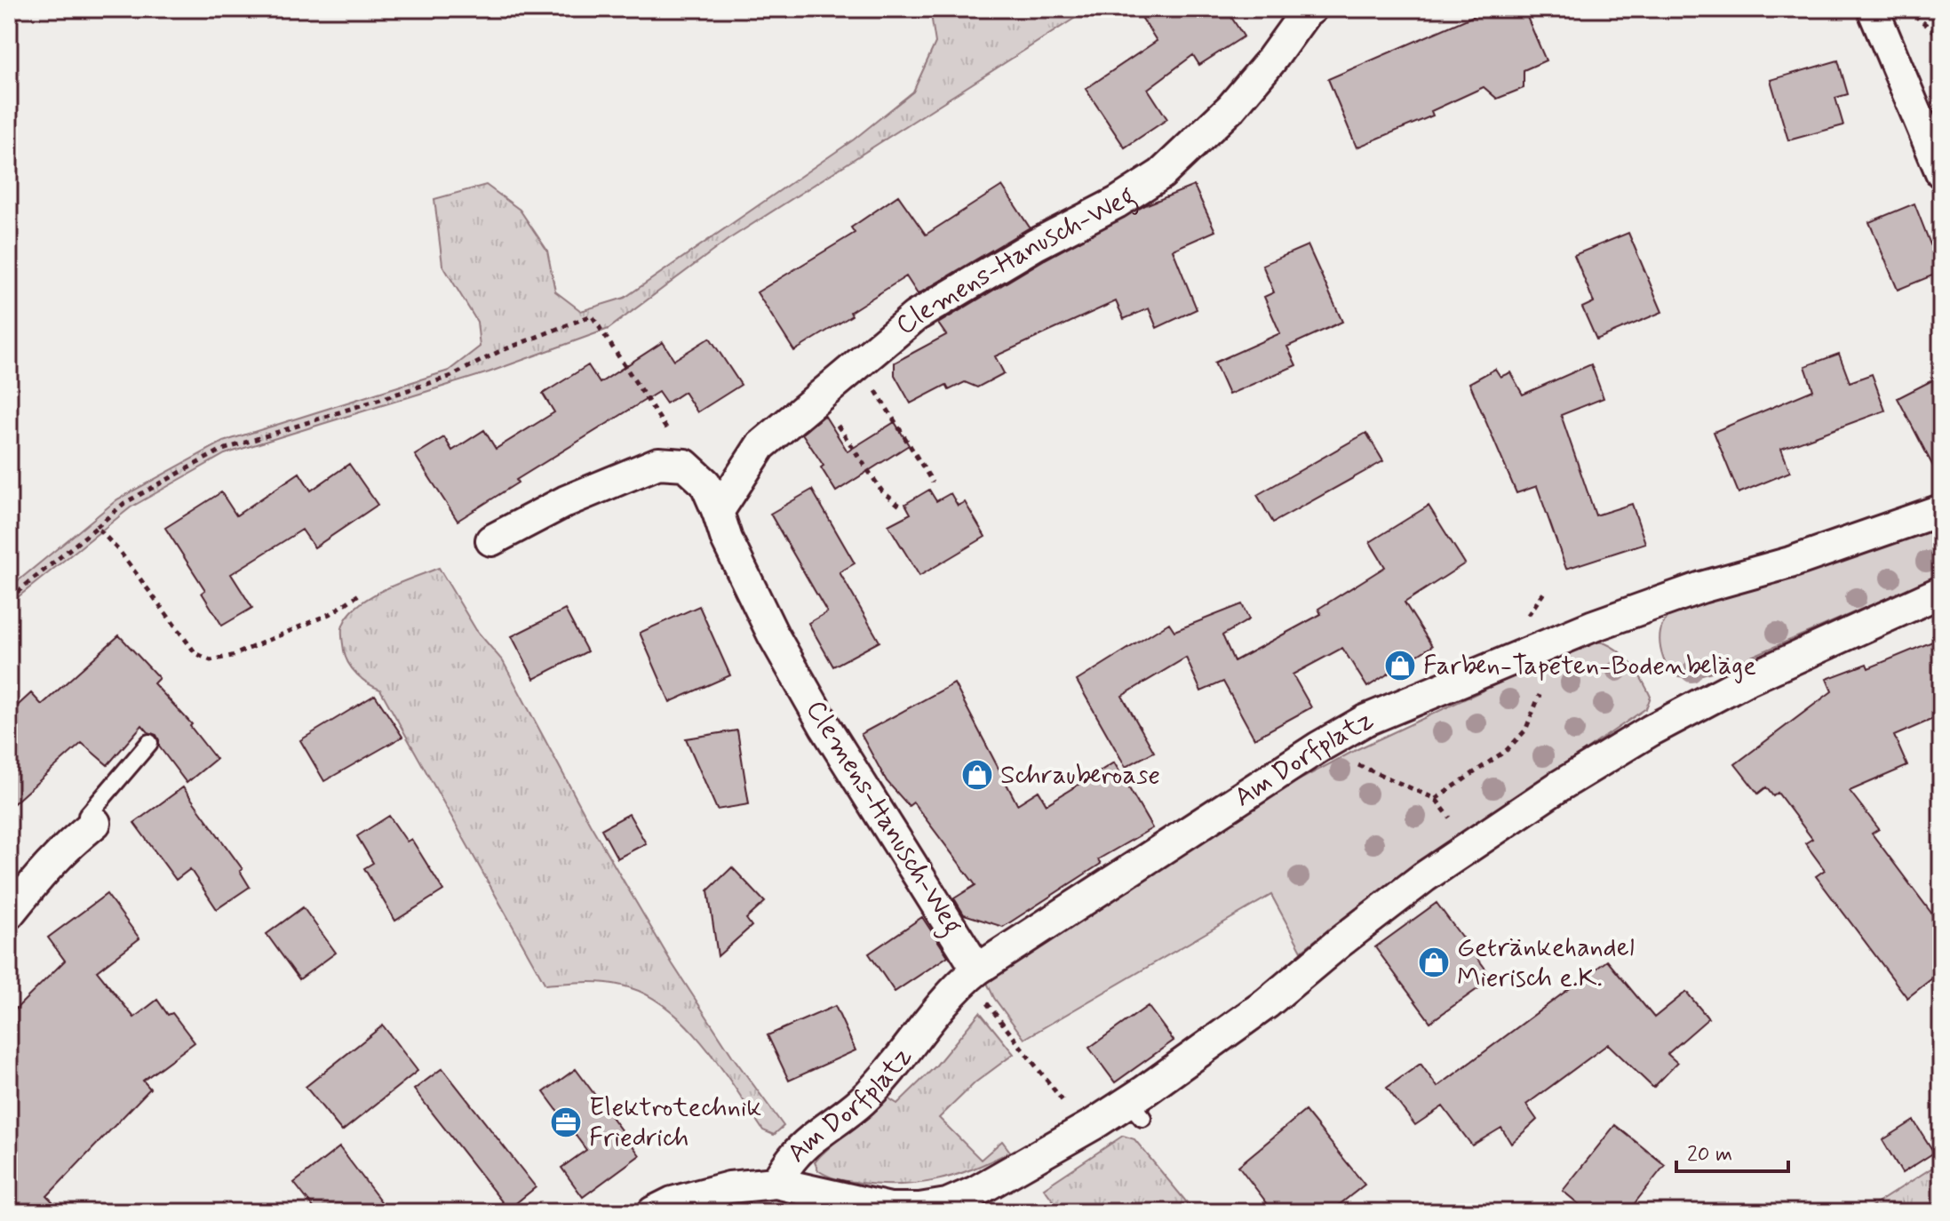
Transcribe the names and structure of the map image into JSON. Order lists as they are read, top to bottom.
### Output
{
  "streets": {
    "street": ["Clemens-Hanusch-Weg", "Am Dorfplatz"]
  },
  "crossings": [
    ["Clemens-Hanusch-Weg", "Am Dorfplatz"]
  ],
  "places": {
    "shop": ["Farben-Tapeten-Bodenbeläge", "Schrauberoase", "Getränkehandel Mierisch e.K."],
    "office": ["Elektrotechnik Friedrich"]
  },
  "scale_bar": "20 m"
}
